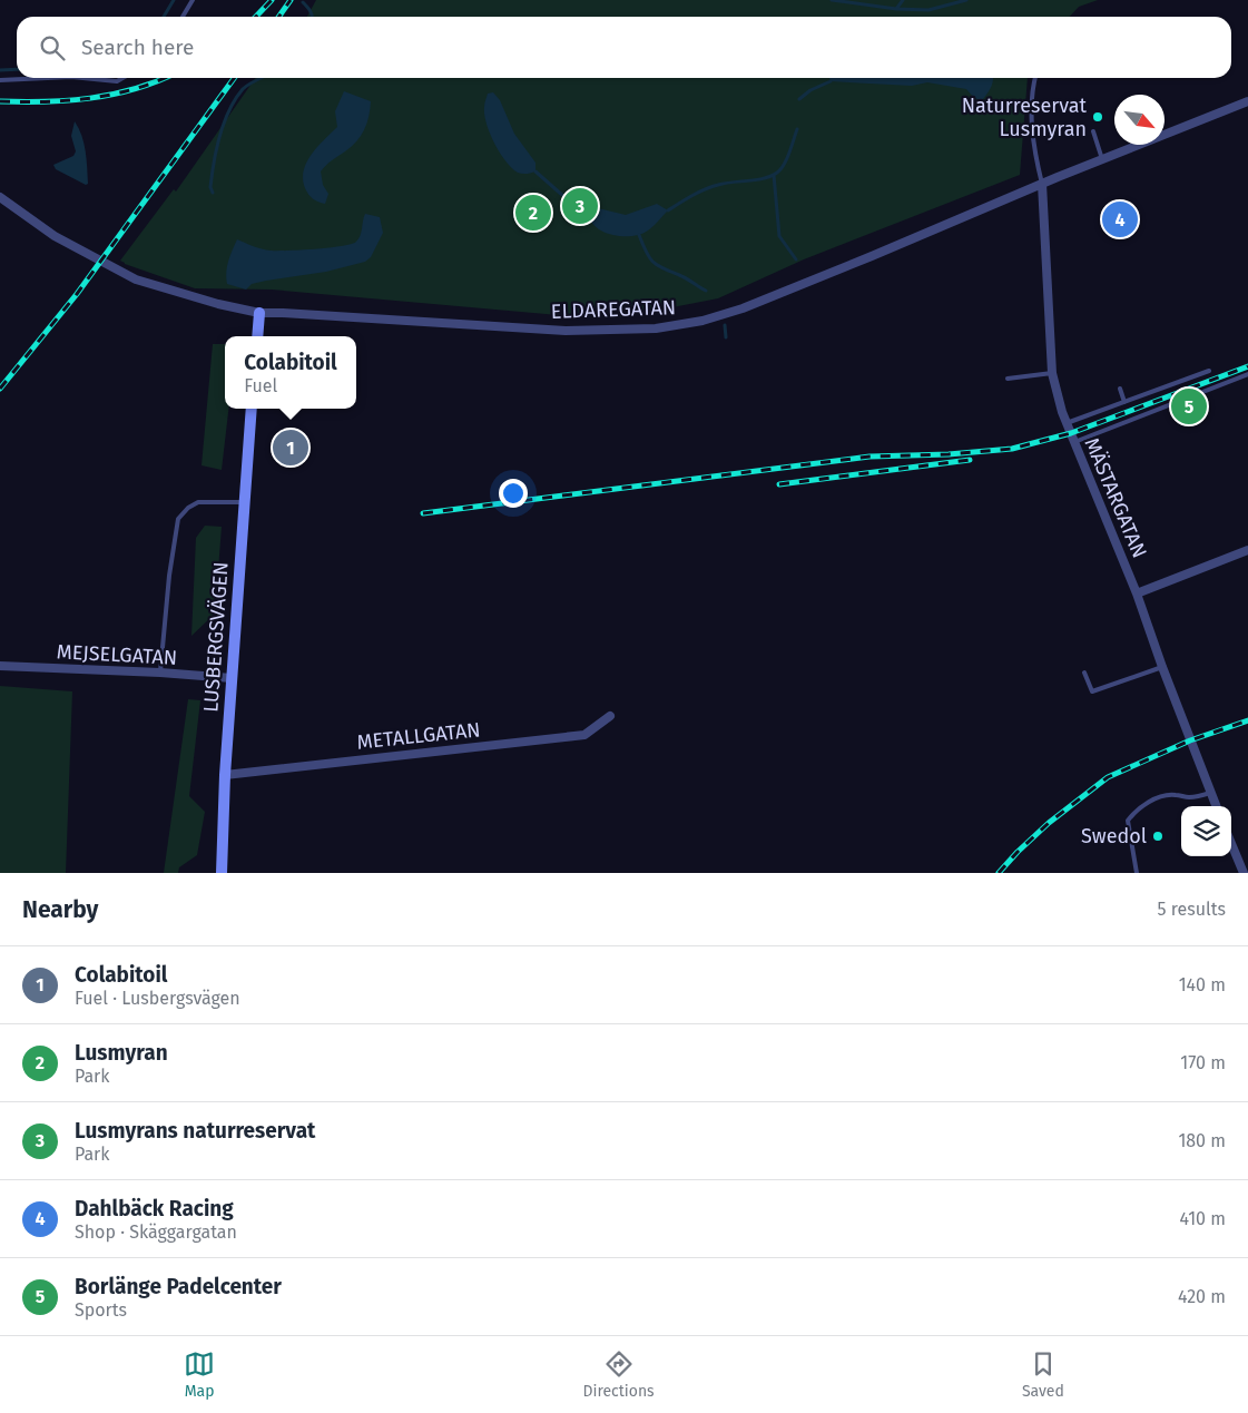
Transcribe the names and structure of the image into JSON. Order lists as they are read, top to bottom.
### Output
{
  "streets": {
    "street": [
      "ELDAREGATAN",
      "MÄSTARGATAN",
      "LUSBERGSVÄGEN",
      "MEJSELGATAN",
      "METALLGATAN"
    ]
  },
  "crossings": [
    ["ELDAREGATAN", "MÄSTARGATAN"],
    ["LUSBERGSVÄGEN", "MEJSELGATAN"],
    ["LUSBERGSVÄGEN", "METALLGATAN"]
  ],
  "places": ["Naturreservat Lusmyran", "Swedol"],
  "north": "bottom right",
  "page": {
    "search": "Search here",
    "pins": [
      "3",
      "2",
      "4",
      "5",
      "1"
    ],
    "popup": ["Colabitoil", "Fuel"],
    "heading": ["Nearby", "5 results"],
    "list": [
      {
        "mark": "1",
        "name": "Colabitoil",
        "note": "Fuel · Lusbergsvägen",
        "value": "140 m"
      },
      {
        "mark": "2",
        "name": "Lusmyran",
        "note": "Park",
        "value": "170 m"
      },
      {
        "mark": "3",
        "name": "Lusmyrans naturreservat",
        "note": "Park",
        "value": "180 m"
      },
      {
        "mark": "4",
        "name": "Dahlbäck Racing",
        "note": "Shop · Skäggargatan",
        "value": "410 m"
      },
      {
        "mark": "5",
        "name": "Borlänge Padelcenter",
        "note": "Sports",
        "value": "420 m"
      }
    ],
    "nav": ["Map", "Directions", "Saved"]
  }
}
